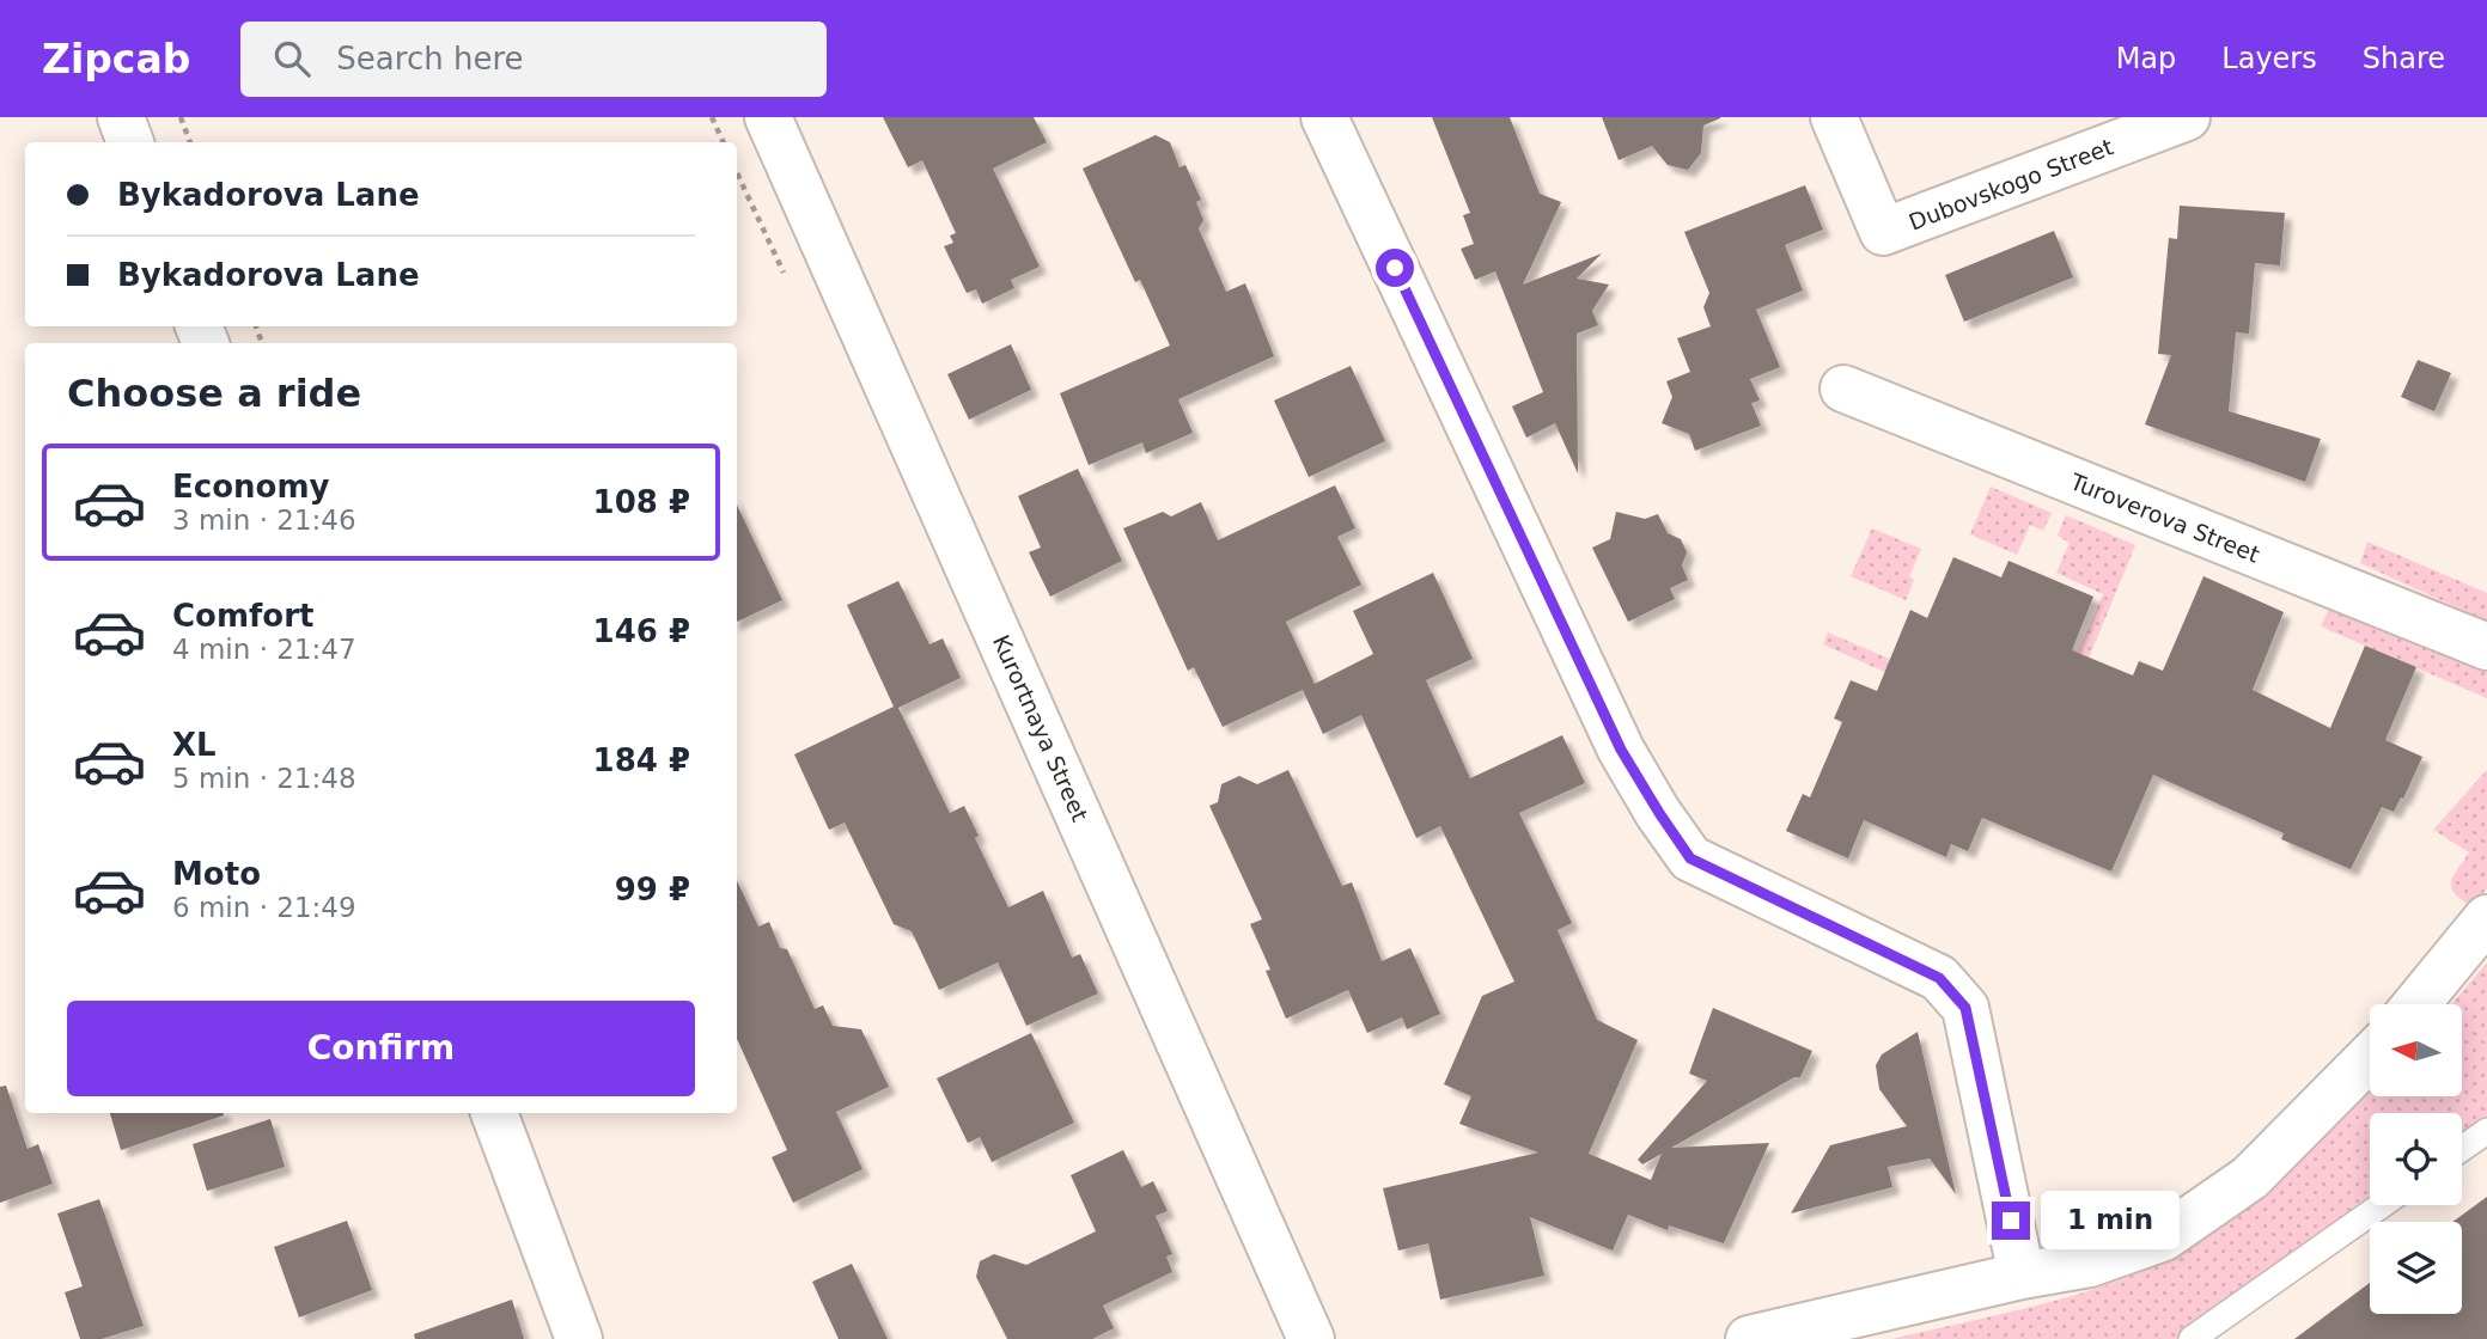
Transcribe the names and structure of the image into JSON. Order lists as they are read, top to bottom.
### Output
{
  "streets": {
    "street": ["Dubovskogo Street", "Turoverova Street", "Kurortnaya Street"]
  },
  "north": "left",
  "page": {
    "header": "Zipcab",
    "search": "Search here",
    "nav": ["Map", "Layers", "Share"],
    "banner": ["Bykadorova Lane", "Bykadorova Lane"],
    "heading": "Choose a ride",
    "list": [
      {
        "name": "Economy",
        "note": "3 min · 21:46",
        "value": "108 ₽"
      },
      {
        "name": "Comfort",
        "note": "4 min · 21:47",
        "value": "146 ₽"
      },
      {
        "name": "XL",
        "note": "5 min · 21:48",
        "value": "184 ₽"
      },
      {
        "name": "Moto",
        "note": "6 min · 21:49",
        "value": "99 ₽"
      }
    ],
    "buttons": "Confirm",
    "bubble": "1 min"
  }
}
